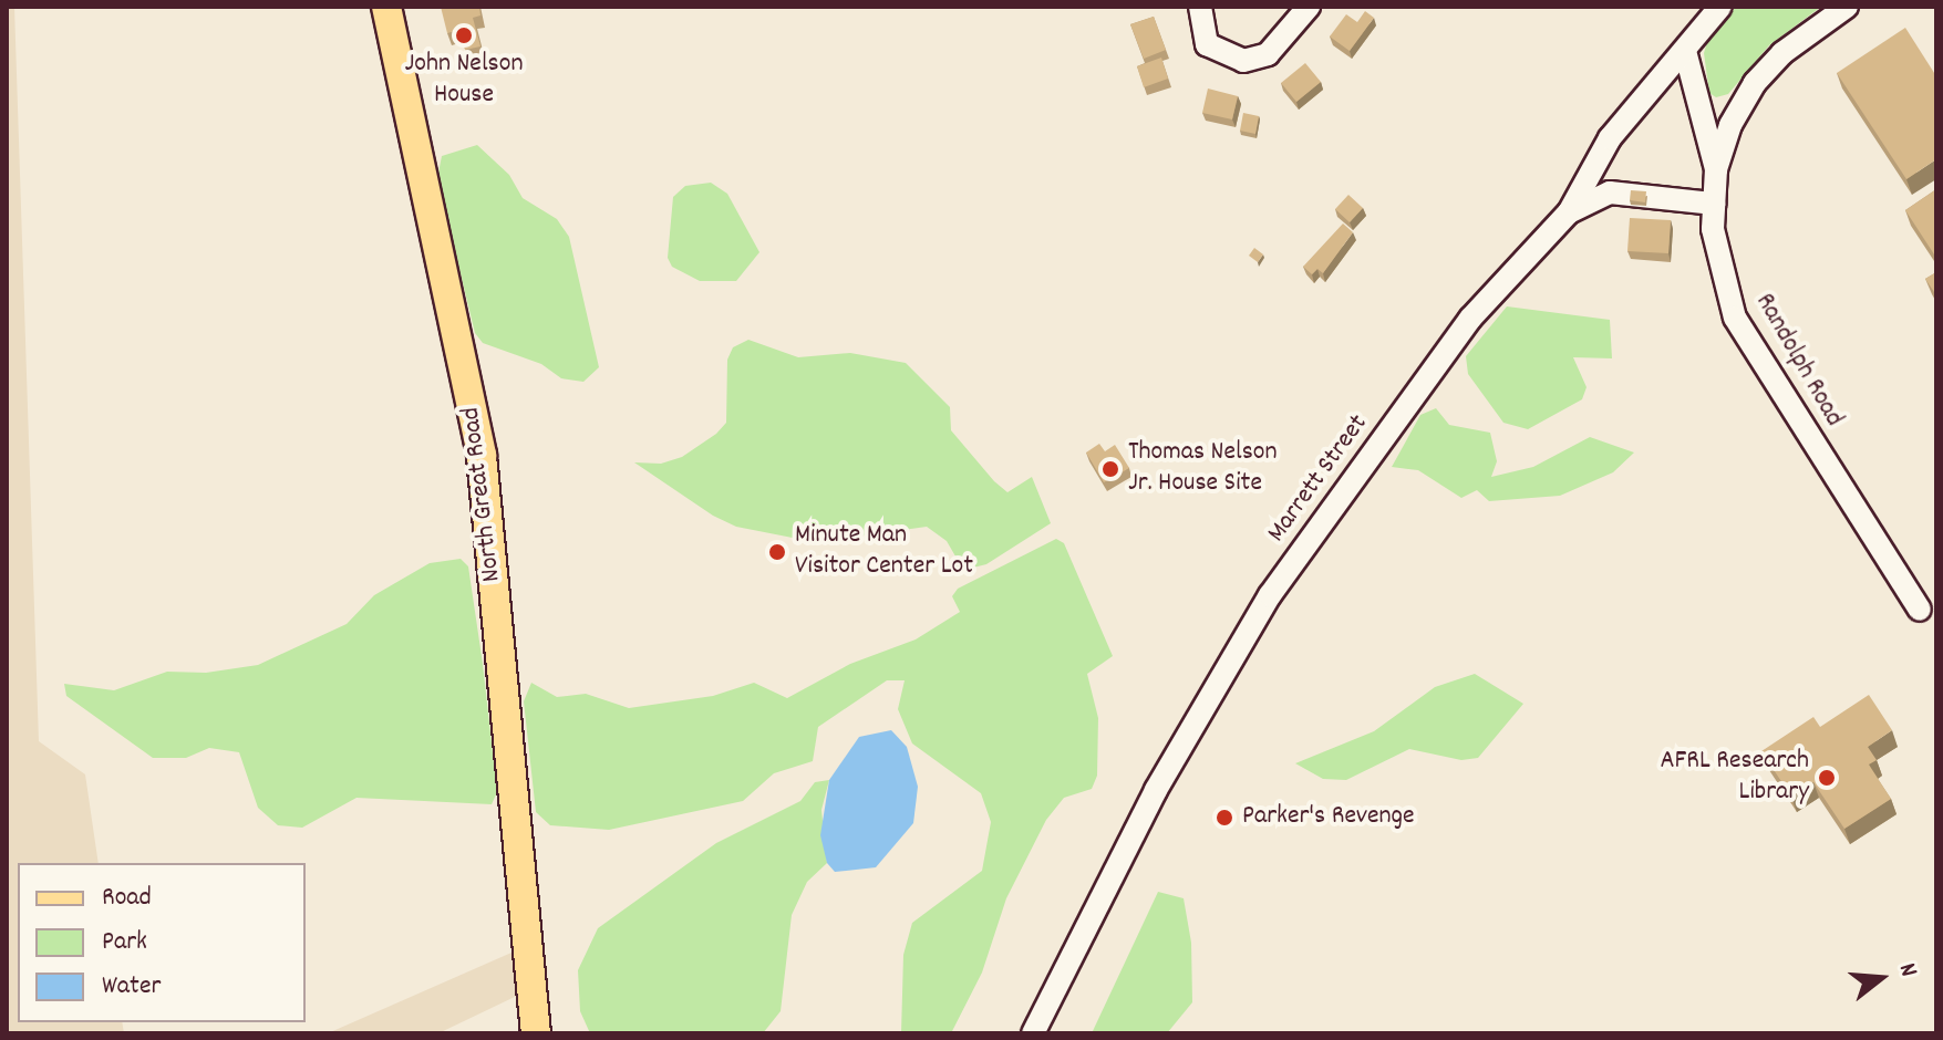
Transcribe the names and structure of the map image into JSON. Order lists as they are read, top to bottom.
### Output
{
  "streets": {
    "main road": ["North Great Road"],
    "street": ["Randolph Road", "Marrett Street"]
  },
  "places": [
    "John Nelson House",
    "Thomas Nelson Jr. House Site",
    "Minute Man Visitor Center Lot",
    "AFRL Research Library",
    "Parker's Revenge"
  ],
  "legend": ["Road", "Park", "Water"],
  "north": "right"
}
